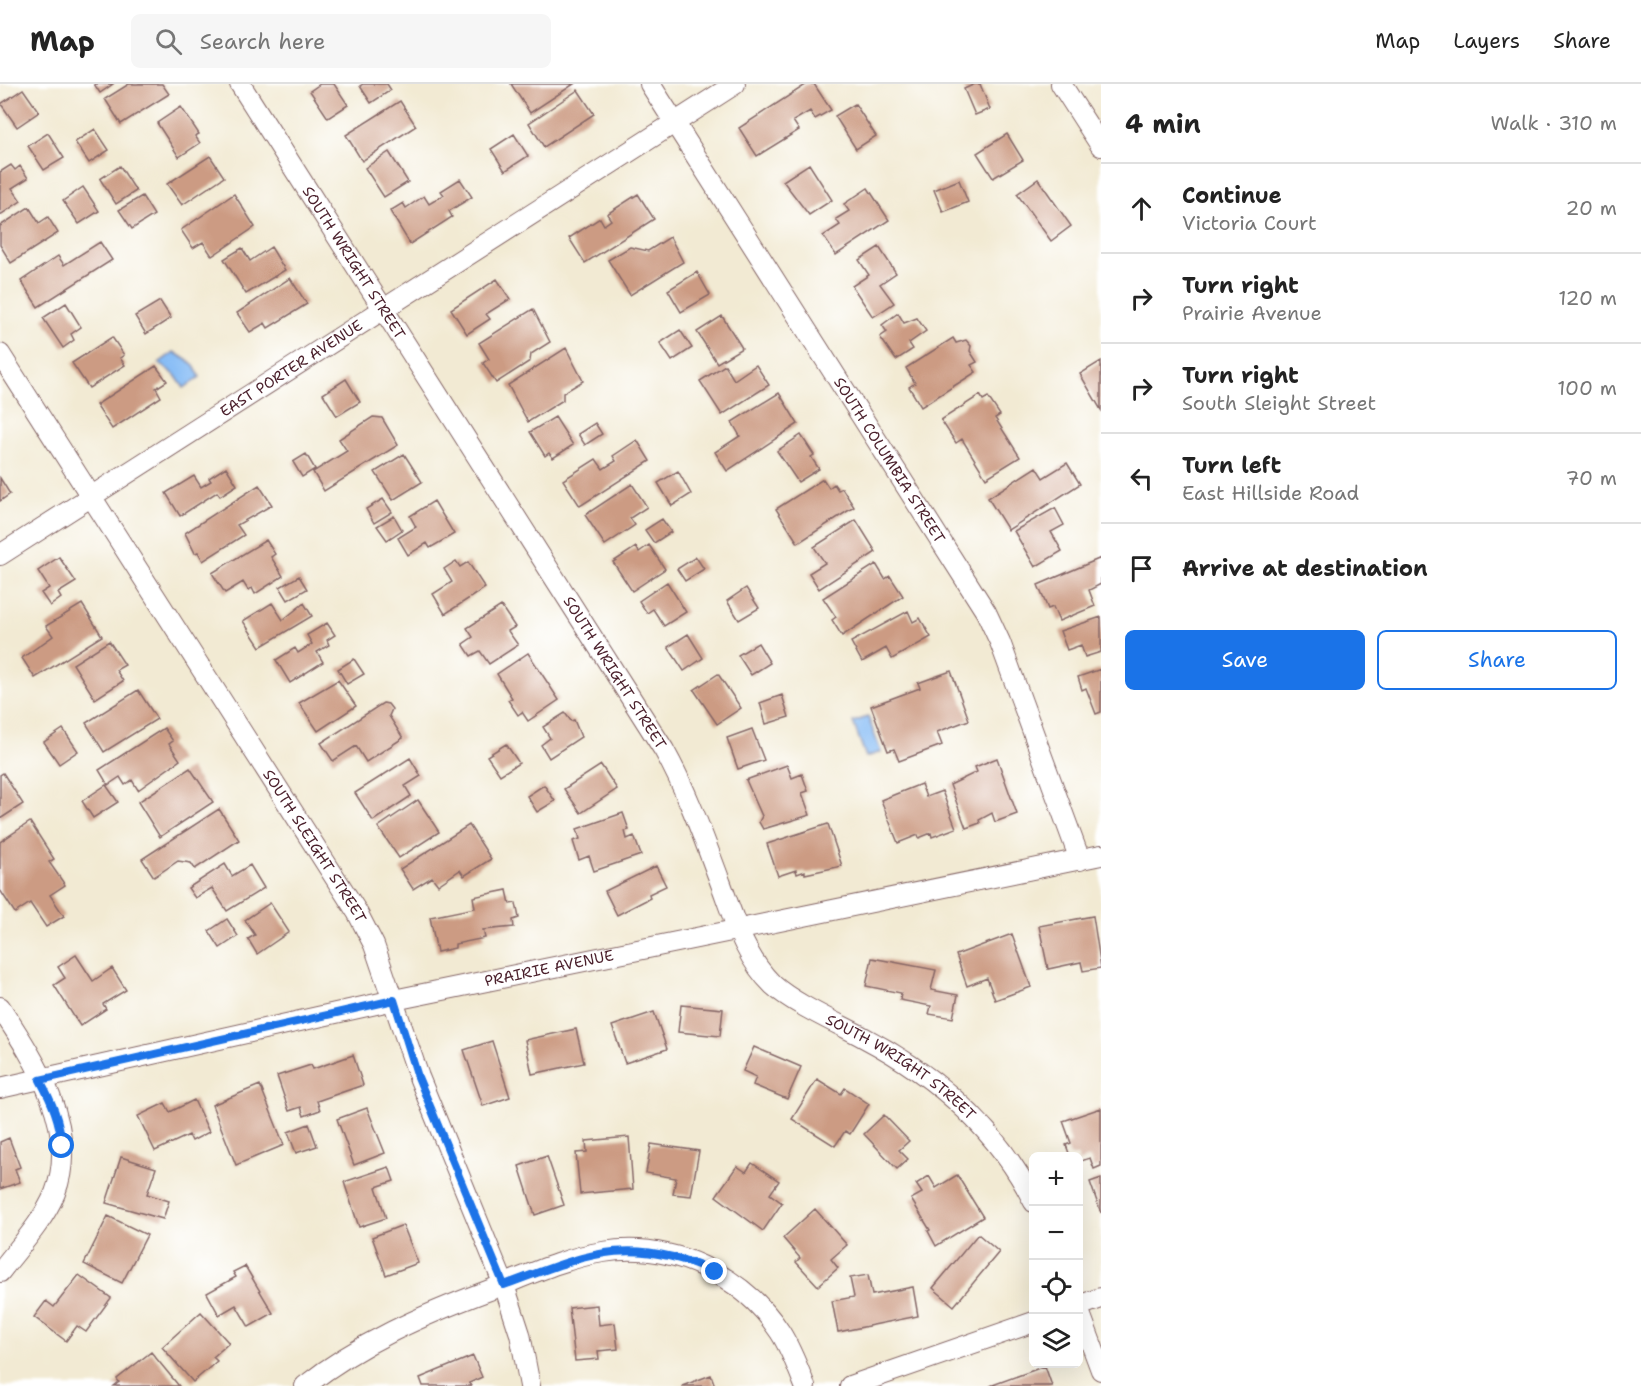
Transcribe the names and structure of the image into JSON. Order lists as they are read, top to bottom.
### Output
{
  "streets": {
    "street": [
      "SOUTH WRIGHT STREET",
      "EAST PORTER AVENUE",
      "SOUTH COLUMBIA STREET",
      "SOUTH SLEIGHT STREET",
      "PRAIRIE AVENUE"
    ]
  },
  "crossings": [
    ["SOUTH WRIGHT STREET", "EAST PORTER AVENUE"],
    ["SOUTH WRIGHT STREET", "PRAIRIE AVENUE"],
    ["EAST PORTER AVENUE", "SOUTH COLUMBIA STREET"],
    ["EAST PORTER AVENUE", "SOUTH SLEIGHT STREET"],
    ["SOUTH COLUMBIA STREET", "PRAIRIE AVENUE"],
    ["SOUTH SLEIGHT STREET", "PRAIRIE AVENUE"]
  ],
  "page": {
    "header": "Map",
    "search": "Search here",
    "nav": ["Map", "Layers", "Share"],
    "heading": ["4 min", "Walk · 310 m"],
    "list": [
      ["Continue", "Victoria Court", "20 m"],
      ["Turn right", "Prairie Avenue", "120 m"],
      ["Turn right", "South Sleight Street", "100 m"],
      ["Turn left", "East Hillside Road", "70 m"],
      "Arrive at destination"
    ],
    "buttons": ["Save", "Share"],
    "map_buttons": ["+", "−"]
  }
}
